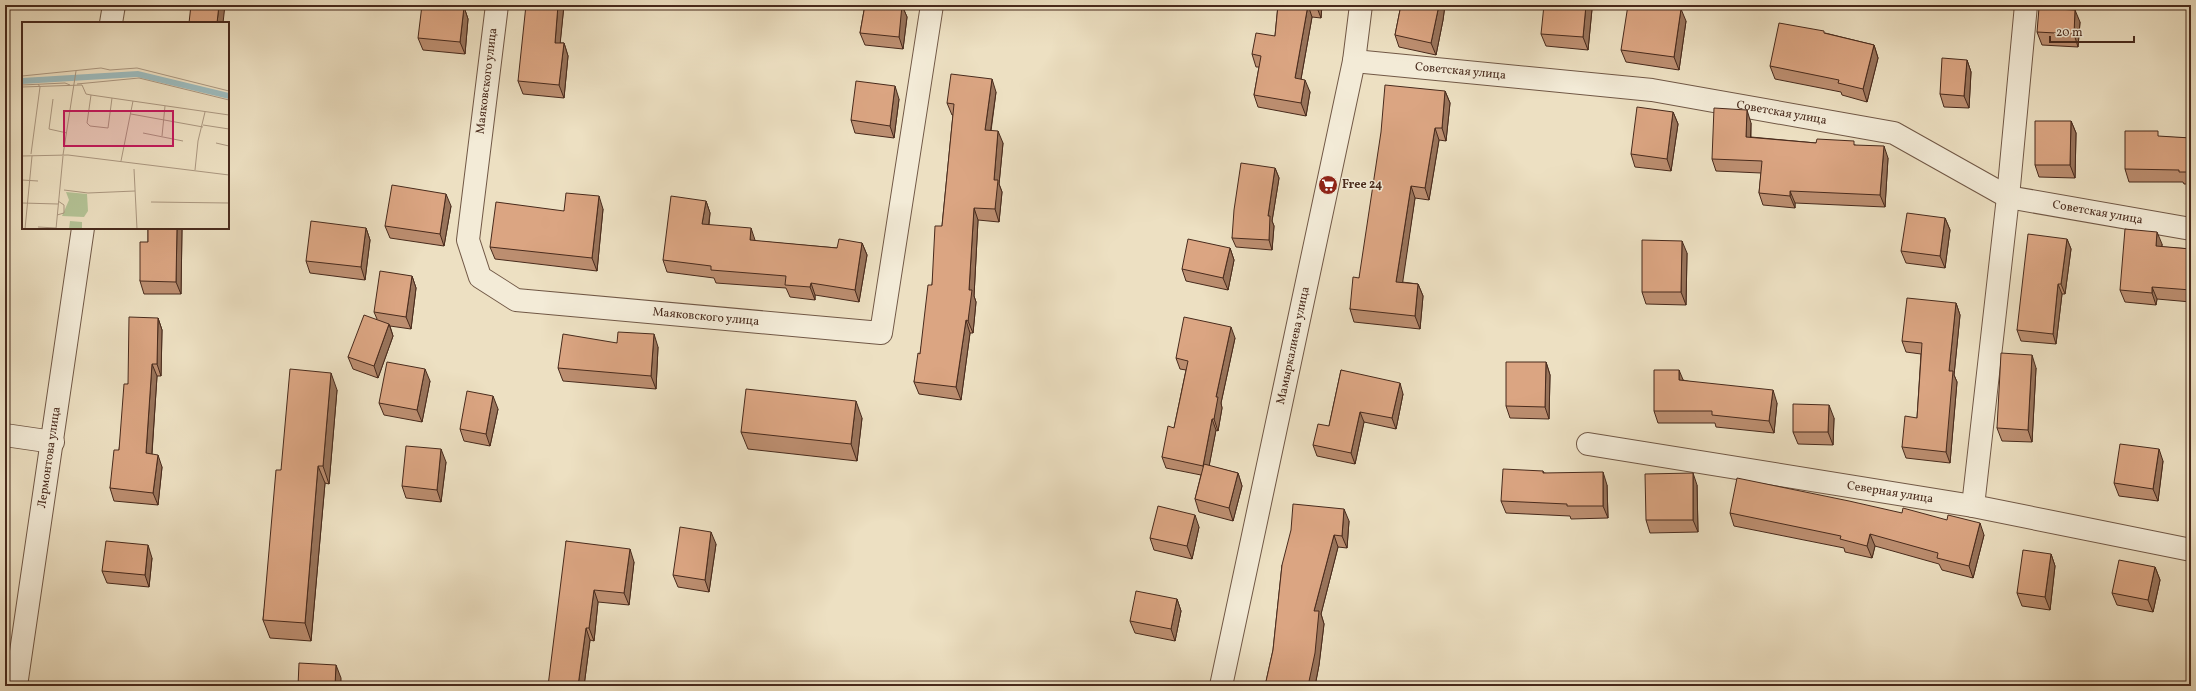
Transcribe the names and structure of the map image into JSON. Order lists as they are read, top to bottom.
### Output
{
  "streets": {
    "street": [
      "Советская улица",
      "Маяковского улица",
      "Мамыркалиева улица",
      "Лермонтова улица",
      "Северная улица"
    ]
  },
  "crossings": [
    ["Советская улица", "Мамыркалиева улица"]
  ],
  "places": {
    "supermarket": ["Free 24"]
  },
  "scale_bar": "20 m"
}
